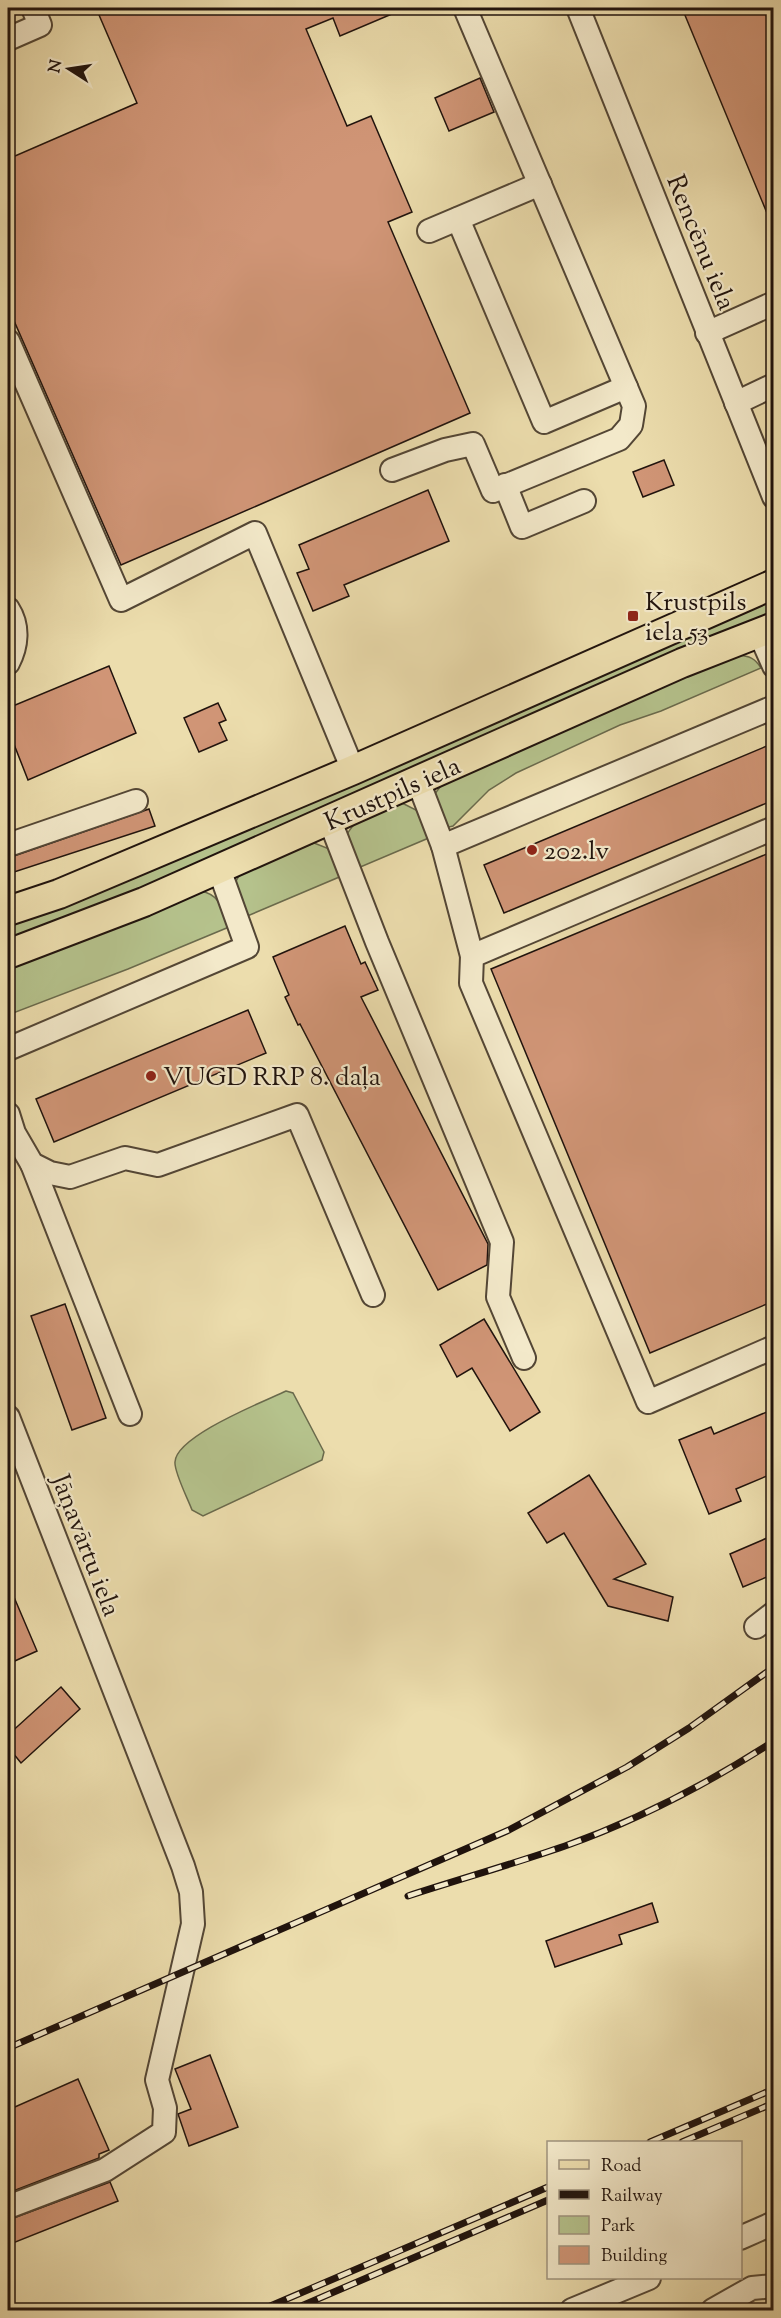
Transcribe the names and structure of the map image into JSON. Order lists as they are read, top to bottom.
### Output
{
  "streets": {
    "main road": ["Krustpils iela"],
    "street": ["Rencēnu iela", "Jāņavārtu iela"]
  },
  "places": {
    "transit": ["Krustpils iela 53"],
    "other": ["202.lv", "VUGD RRP 8. daļa"]
  },
  "legend": [
    "Road",
    "Railway",
    "Park",
    "Building"
  ],
  "north": "left"
}
